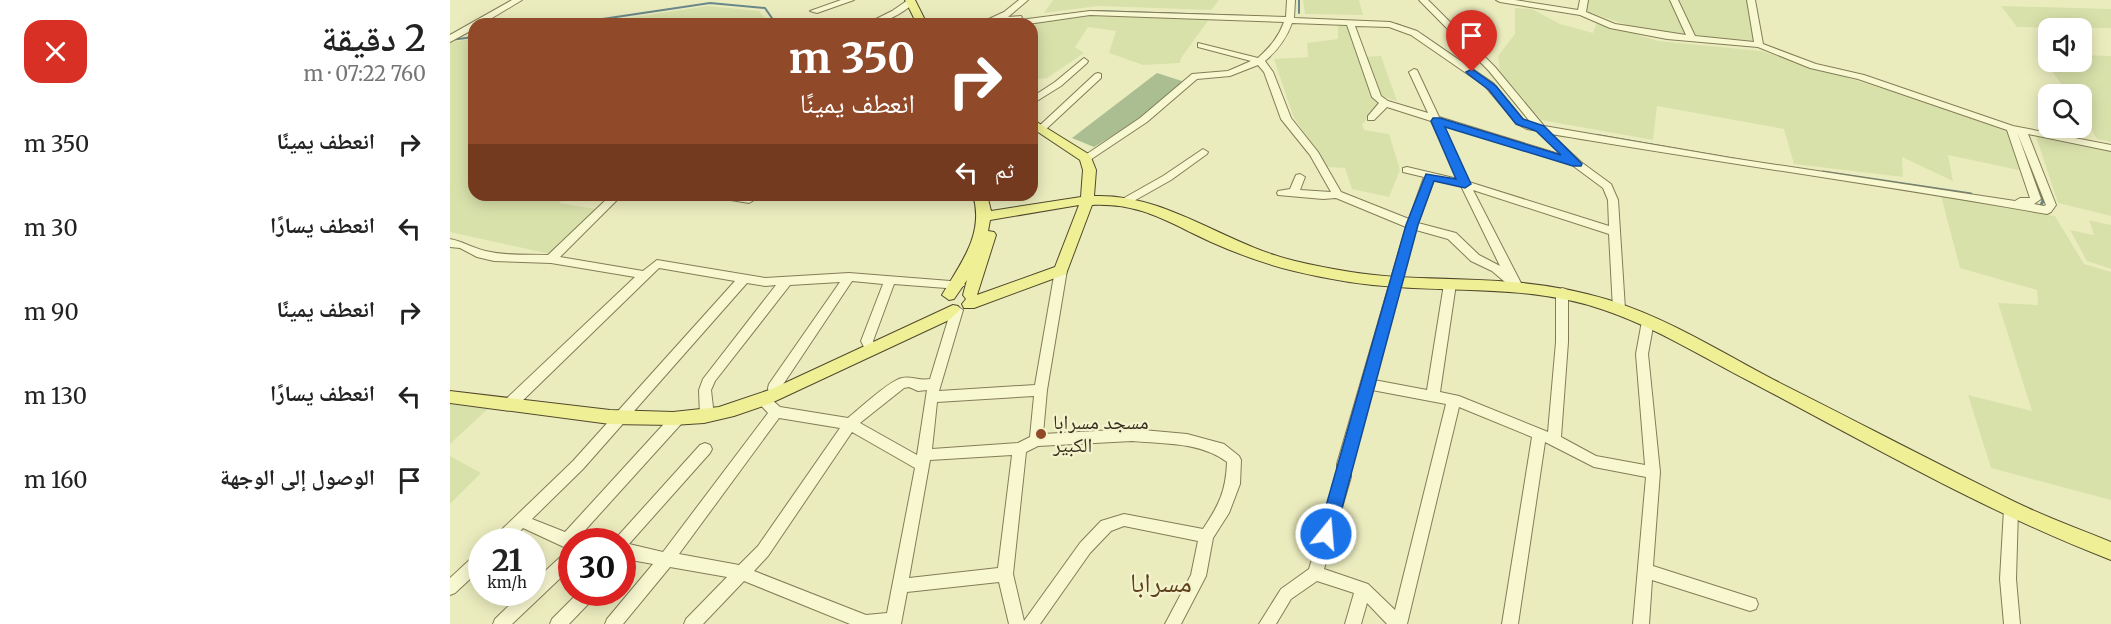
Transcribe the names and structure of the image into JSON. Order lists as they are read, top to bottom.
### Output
{
  "districts": ["مسرابا"],
  "places": ["مسجد مسرابا الكبير"],
  "page": {
    "heading": ["2 دقيقة", "760 m · 07:22"],
    "turn": ["350 m", "انعطف يمينًا"],
    "list": [
      {
        "name": "انعطف يمينًا",
        "value": "350 m"
      },
      {
        "name": "انعطف يسارًا",
        "value": "30 m"
      },
      {
        "name": "انعطف يمينًا",
        "value": "90 m"
      },
      {
        "name": "انعطف يسارًا",
        "value": "130 m"
      },
      {
        "name": "الوصول إلى الوجهة",
        "value": "160 m"
      }
    ],
    "then": "ثم",
    "speed": "21 km/h",
    "limit": "30"
  }
}
